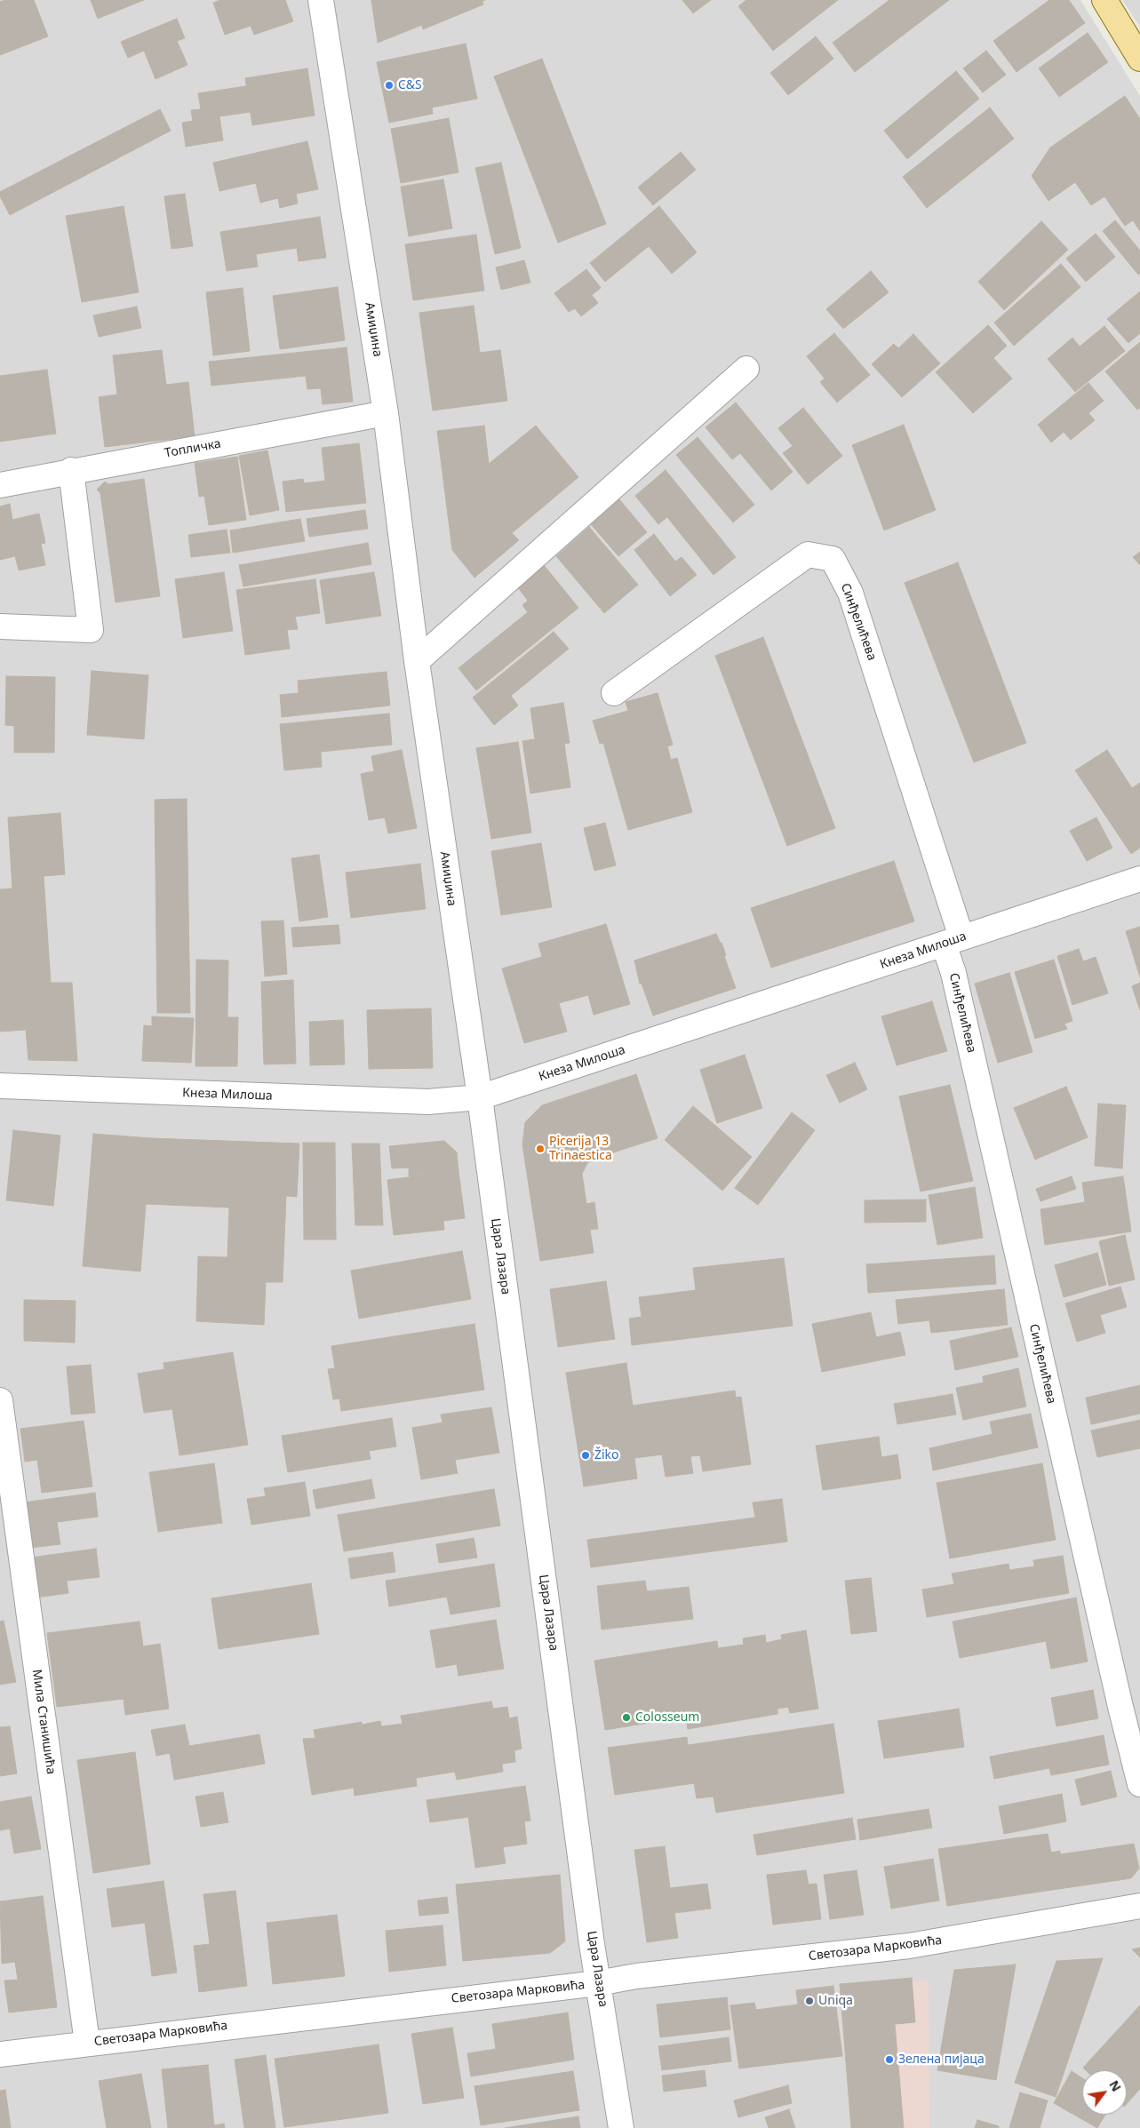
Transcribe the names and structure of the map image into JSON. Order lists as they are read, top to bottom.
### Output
{
  "streets": {
    "street": [
      "Амиџина",
      "Топличка",
      "Синђелићева",
      "Кнеза Милоша",
      "Цара Лазара",
      "Мила Станишића",
      "Светозара Марковића"
    ]
  },
  "crossings": [
    ["Амиџина", "Топличка"],
    ["Амиџина", "Кнеза Милоша"],
    ["Амиџина", "Цара Лазара"],
    ["Синђелићева", "Кнеза Милоша"],
    ["Кнеза Милоша", "Цара Лазара"],
    ["Цара Лазара", "Светозара Марковића"],
    ["Мила Станишића", "Светозара Марковића"]
  ],
  "places": [
    "C&S",
    "Picerija 13 Trinaestica",
    "Žiko",
    "Colosseum",
    "Uniqa",
    "Зелена пијаца"
  ],
  "north": "top right"
}
